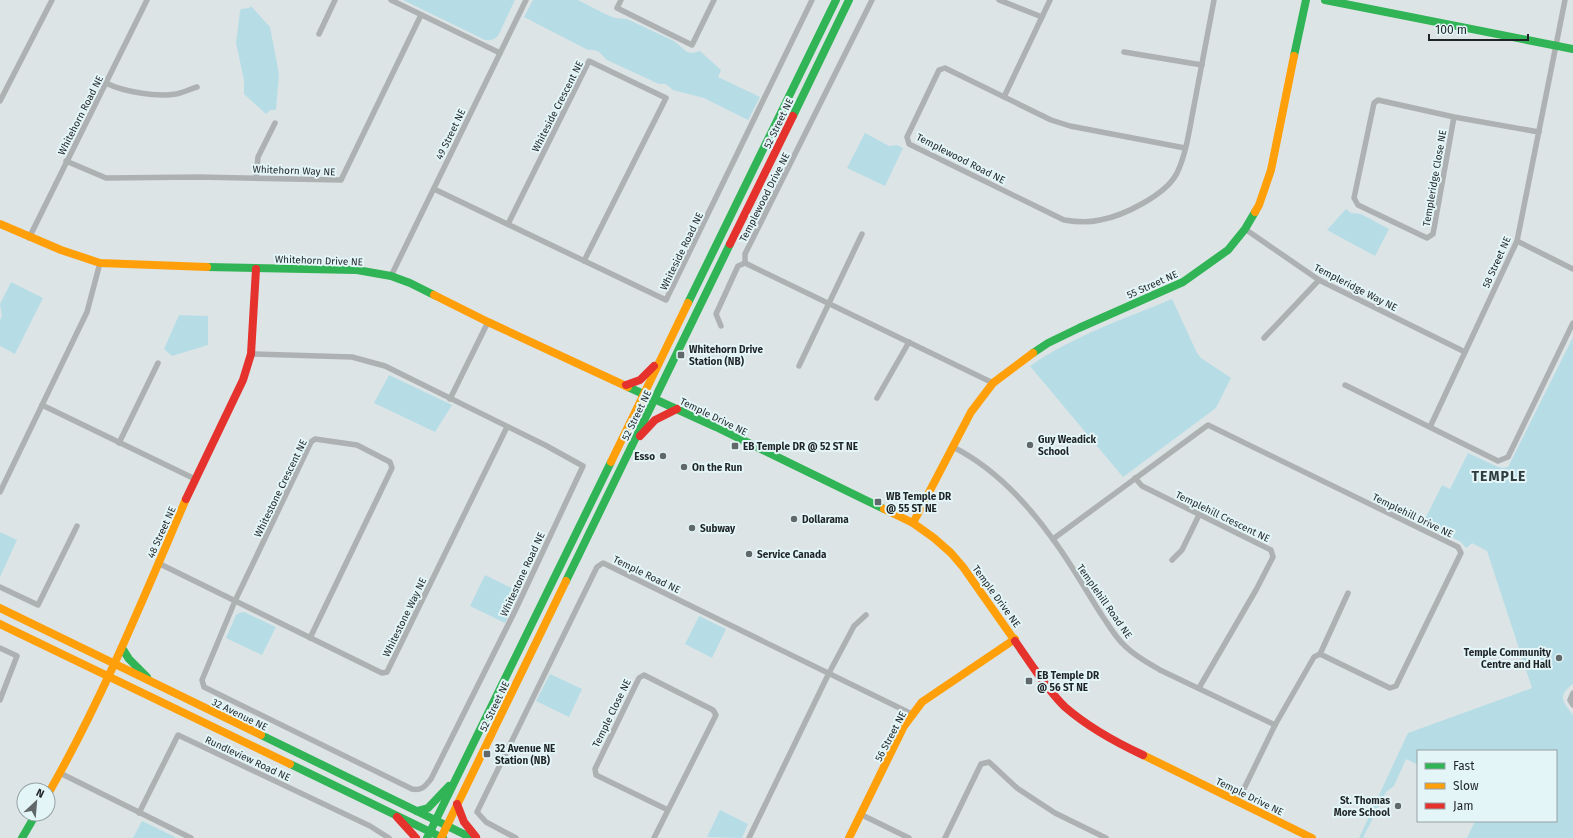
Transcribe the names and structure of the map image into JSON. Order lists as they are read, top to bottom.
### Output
{
  "streets": {
    "street": [
      "Whiteside Crescent NE",
      "Whitehorn Road NE",
      "52 Street NE",
      "49 Street NE",
      "Templewood Road NE",
      "Whitehorn Way NE",
      "Templeridge Close NE",
      "Templewood Drive NE",
      "Whiteside Road NE",
      "Whitehorn Drive NE",
      "58 Street NE",
      "55 Street NE",
      "Templeridge Way NE",
      "Temple Drive NE",
      "Whitestone Crescent NE",
      "Templehill Drive NE",
      "Templehill Crescent NE",
      "48 Street NE",
      "Whitestone Road NE",
      "Temple Road NE",
      "Templehill Road NE",
      "Whitestone Way NE",
      "Temple Close NE",
      "32 Avenue NE",
      "56 Street NE",
      "Rundleview Road NE"
    ]
  },
  "crossings": [
    ["Whiteside Crescent NE", "Whiteside Road NE"],
    ["Whitehorn Road NE", "Whitehorn Way NE"],
    ["Whitehorn Road NE", "Whitehorn Drive NE"],
    ["52 Street NE", "Whitehorn Drive NE"],
    ["52 Street NE", "Temple Drive NE"],
    ["52 Street NE", "32 Avenue NE"],
    ["49 Street NE", "Whiteside Road NE"],
    ["49 Street NE", "Whitehorn Drive NE"],
    ["Templeridge Close NE", "58 Street NE"],
    ["Whitehorn Drive NE", "Temple Drive NE"],
    ["Whitehorn Drive NE", "48 Street NE"],
    ["58 Street NE", "Templeridge Way NE"],
    ["55 Street NE", "Templeridge Way NE"],
    ["55 Street NE", "Temple Drive NE"],
    ["55 Street NE", "Templehill Road NE"],
    ["Temple Drive NE", "56 Street NE"],
    ["Whitestone Crescent NE", "Whitestone Road NE"],
    ["Whitestone Crescent NE", "Whitestone Way NE"],
    ["Templehill Drive NE", "Templehill Crescent NE"],
    ["Templehill Drive NE", "Templehill Road NE"],
    ["Templehill Crescent NE", "Templehill Road NE"],
    ["48 Street NE", "Whitestone Road NE"],
    ["48 Street NE", "Whitestone Way NE"],
    ["48 Street NE", "32 Avenue NE"],
    ["Whitestone Road NE", "Whitestone Way NE"],
    ["Temple Road NE", "56 Street NE"]
  ],
  "districts": ["TEMPLE"],
  "places": {
    "transit": [
      "Whitehorn Drive Station (NB)",
      "EB Temple DR @ 52 ST NE",
      "WB Temple DR @ 55 ST NE",
      "EB Temple DR @ 56 ST NE",
      "32 Avenue NE Station (NB)"
    ],
    "other": [
      "Guy Weadick School",
      "Esso",
      "On the Run",
      "Dollarama",
      "Subway",
      "Service Canada",
      "Temple Community Centre and Hall",
      "St. Thomas More School"
    ]
  },
  "legend": ["Fast", "Slow", "Jam"],
  "scale_bar": "100 m",
  "north": "top right"
}
